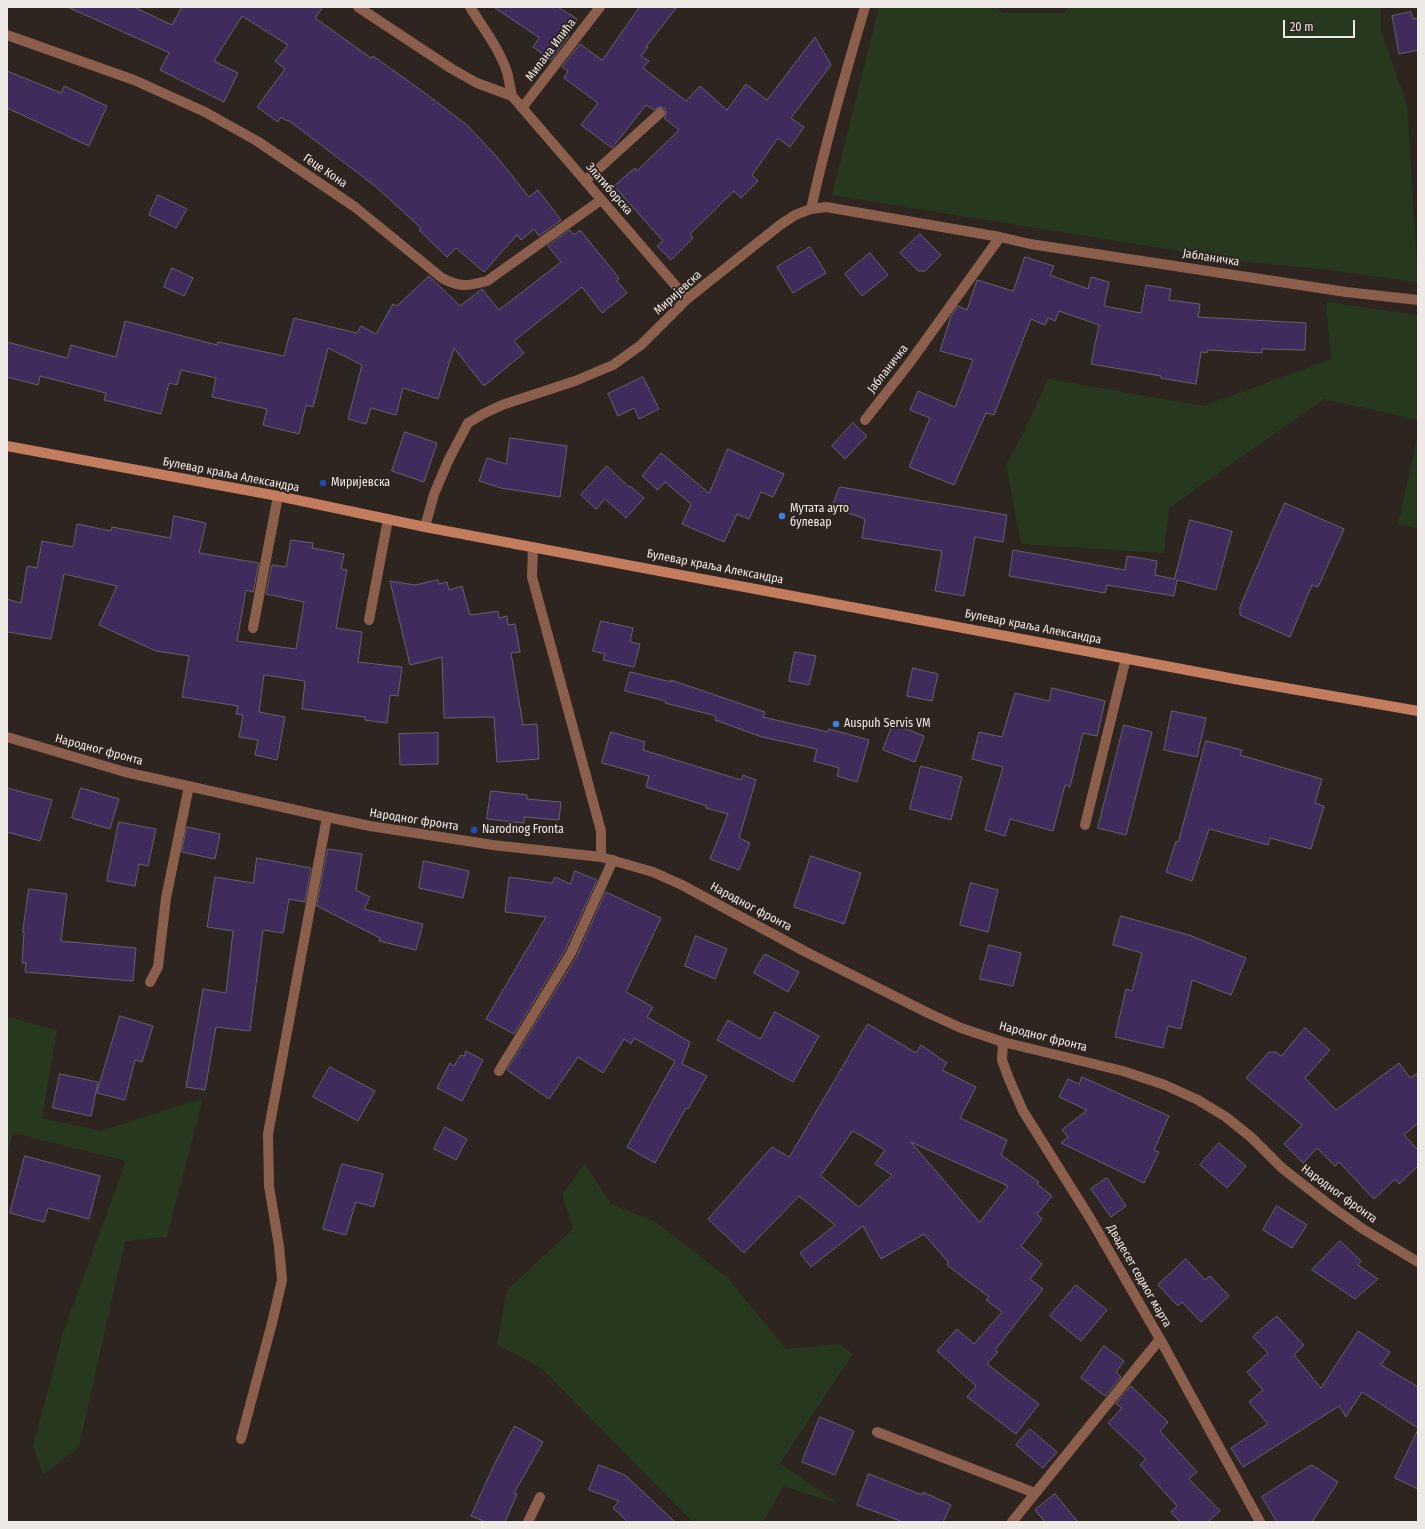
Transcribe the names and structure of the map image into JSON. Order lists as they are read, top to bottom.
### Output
{
  "streets": {
    "main road": ["Булевар краља Александра"],
    "street": [
      "Милана Илића",
      "Геце Кона",
      "Златиборска",
      "Јабланичка",
      "Миријевска",
      "Народног фронта",
      "Двадесет седмог марта"
    ]
  },
  "crossings": [
    ["Милана Илића", "Златиборска"],
    ["Геце Кона", "Златиборска"],
    ["Златиборска", "Миријевска"],
    ["Јабланичка", "Миријевска"],
    ["Миријевска", "Булевар краља Александра"],
    ["Народног фронта", "Двадесет седмог марта"]
  ],
  "places": [
    "Миријевска",
    "Мутата ауто булевар",
    "Auspuh Servis VM",
    "Narodnog Fronta"
  ],
  "scale_bar": "20 m"
}
